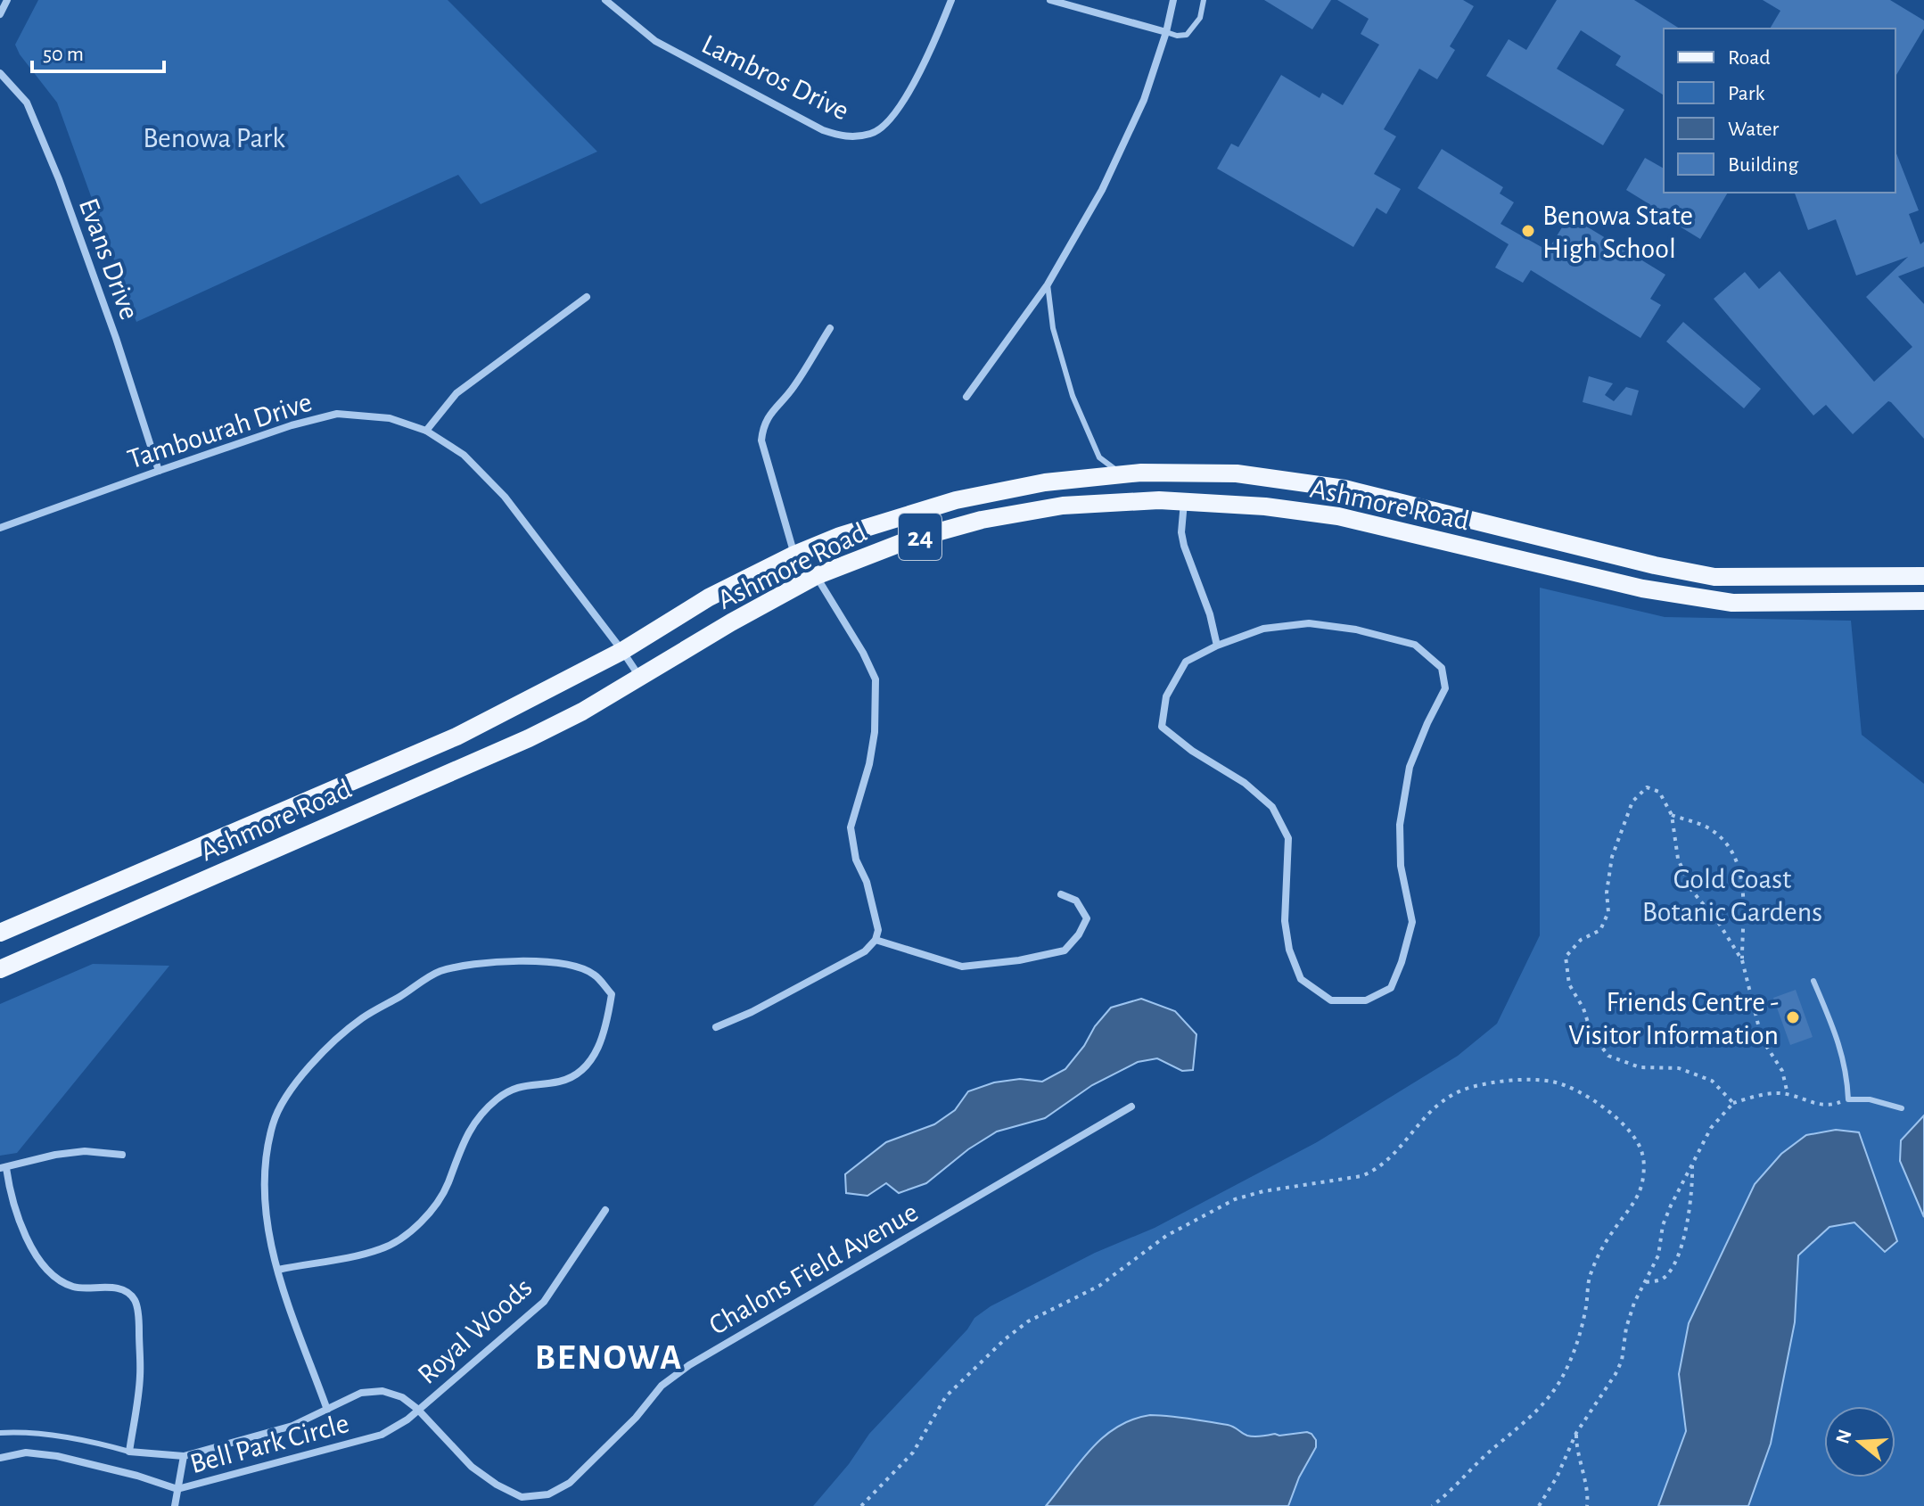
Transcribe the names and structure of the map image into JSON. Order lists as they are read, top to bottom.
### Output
{
  "streets": {
    "main road": ["Ashmore Road", "24"],
    "street": [
      "Lambros Drive",
      "Evans Drive",
      "Tambourah Drive",
      "Chalons Field Avenue",
      "Royal Woods",
      "Bell Park Circle"
    ]
  },
  "crossings": [
    ["Evans Drive", "Tambourah Drive"],
    ["Tambourah Drive", "Ashmore Road"],
    ["Chalons Field Avenue", "Royal Woods"],
    ["Chalons Field Avenue", "Bell Park Circle"],
    ["Royal Woods", "Bell Park Circle"]
  ],
  "districts": ["BENOWA"],
  "parks": ["Benowa Park", "Gold Coast Botanic Gardens"],
  "places": ["Benowa State High School", "Friends Centre - Visitor Information"],
  "legend": [
    "Road",
    "Park",
    "Water",
    "Building"
  ],
  "scale_bar": "50 m",
  "north": "left"
}
